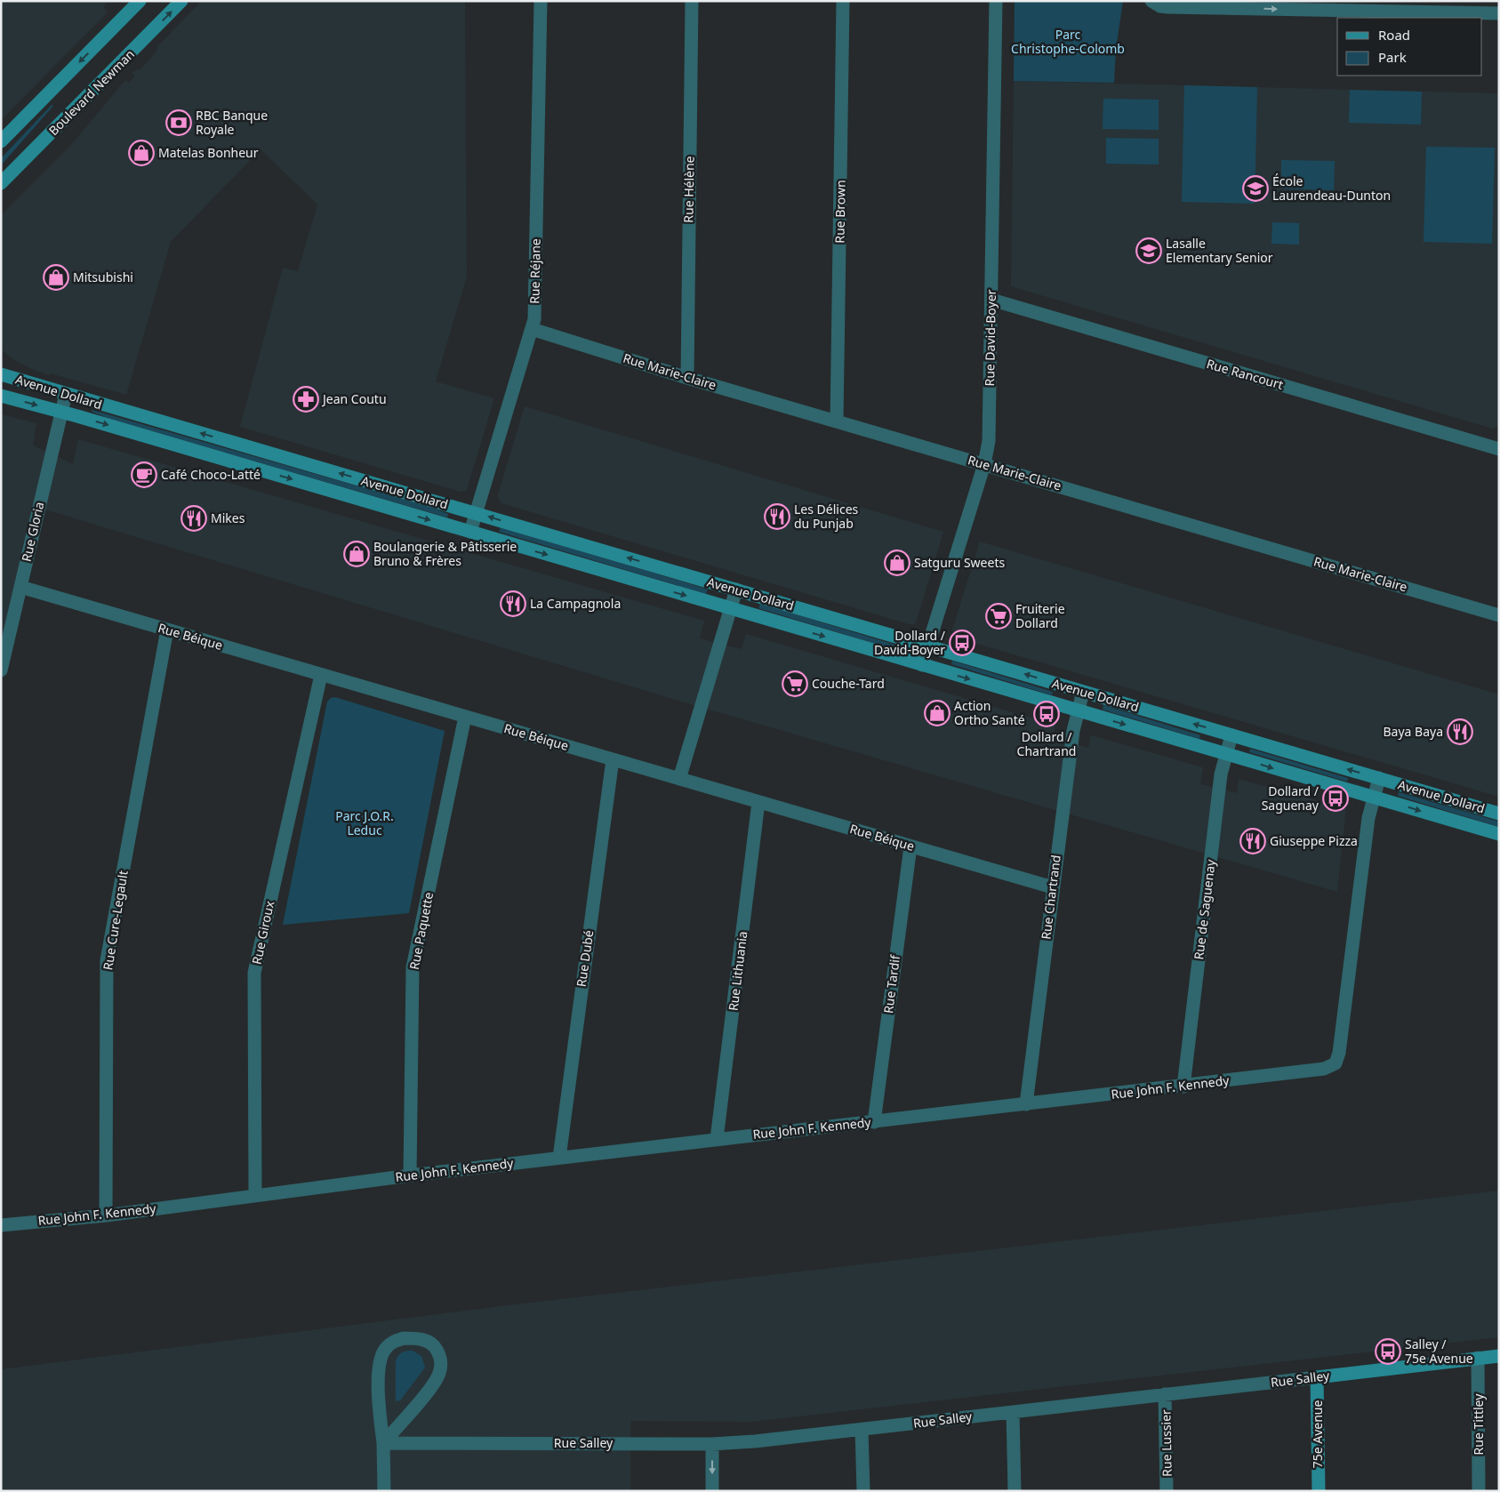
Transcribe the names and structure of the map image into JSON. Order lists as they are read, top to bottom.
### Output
{
  "streets": {
    "main road": [
      "Boulevard Newman",
      "Avenue Dollard",
      "Rue Salley",
      "75e Avenue"
    ],
    "street": [
      "Rue Hélène",
      "Rue Brown",
      "Rue Réjane",
      "Rue David-Boyer",
      "Rue Marie-Claire",
      "Rue Rancourt",
      "Rue Gloria",
      "Rue Béique",
      "Rue Chartrand",
      "Rue de Saguenay",
      "Rue Cure-Legault",
      "Rue Paquette",
      "Rue Giroux",
      "Rue Dubé",
      "Rue Lithuania",
      "Rue Tardif",
      "Rue John F. Kennedy",
      "Rue Tittley",
      "Rue Lussier"
    ]
  },
  "crossings": [
    ["Rue Hélène", "Rue Marie-Claire"],
    ["Rue Brown", "Rue Marie-Claire"],
    ["Rue Réjane", "Rue Marie-Claire"],
    ["Rue Réjane", "Avenue Dollard"],
    ["Rue David-Boyer", "Rue Marie-Claire"],
    ["Rue David-Boyer", "Rue Rancourt"],
    ["Rue David-Boyer", "Avenue Dollard"],
    ["Avenue Dollard", "Rue Gloria"],
    ["Avenue Dollard", "Rue Chartrand"],
    ["Avenue Dollard", "Rue de Saguenay"],
    ["Avenue Dollard", "Rue John F. Kennedy"],
    ["Rue Gloria", "Rue Béique"],
    ["Rue Béique", "Rue Chartrand"],
    ["Rue Béique", "Rue Cure-Legault"],
    ["Rue Béique", "Rue Paquette"],
    ["Rue Béique", "Rue Giroux"],
    ["Rue Béique", "Rue Dubé"],
    ["Rue Béique", "Rue Lithuania"],
    ["Rue Béique", "Rue Tardif"],
    ["Rue Chartrand", "Rue John F. Kennedy"],
    ["Rue de Saguenay", "Rue John F. Kennedy"],
    ["Rue Cure-Legault", "Rue John F. Kennedy"],
    ["Rue Paquette", "Rue John F. Kennedy"],
    ["Rue Giroux", "Rue John F. Kennedy"],
    ["Rue Dubé", "Rue John F. Kennedy"],
    ["Rue Lithuania", "Rue John F. Kennedy"],
    ["Rue Tardif", "Rue John F. Kennedy"],
    ["Rue Salley", "Rue Tittley"],
    ["Rue Salley", "75e Avenue"],
    ["Rue Salley", "Rue Lussier"]
  ],
  "parks": ["Parc Christophe-Colomb", "Parc J.O.R. Leduc"],
  "places": {
    "bank": ["RBC Banque Royale"],
    "shop": [
      "Matelas Bonheur",
      "Mitsubishi",
      "Boulangerie & Pâtisserie Bruno & Frères",
      "Satguru Sweets",
      "Action Ortho Santé"
    ],
    "school or university": ["École Laurendeau-Dunton", "Lasalle Elementary Senior"],
    "pharmacy": ["Jean Coutu"],
    "cafe": ["Café Choco-Latté"],
    "restaurant": [
      "Les Délices du Punjab",
      "Mikes",
      "La Campagnola",
      "Baya Baya",
      "Giuseppe Pizza"
    ],
    "supermarket": ["Fruiterie Dollard", "Couche-Tard"],
    "bus stop": [
      "Dollard / David-Boyer",
      "Dollard / Chartrand",
      "Dollard / Saguenay",
      "Salley / 75e Avenue"
    ]
  },
  "legend": ["Road", "Park"]
}
